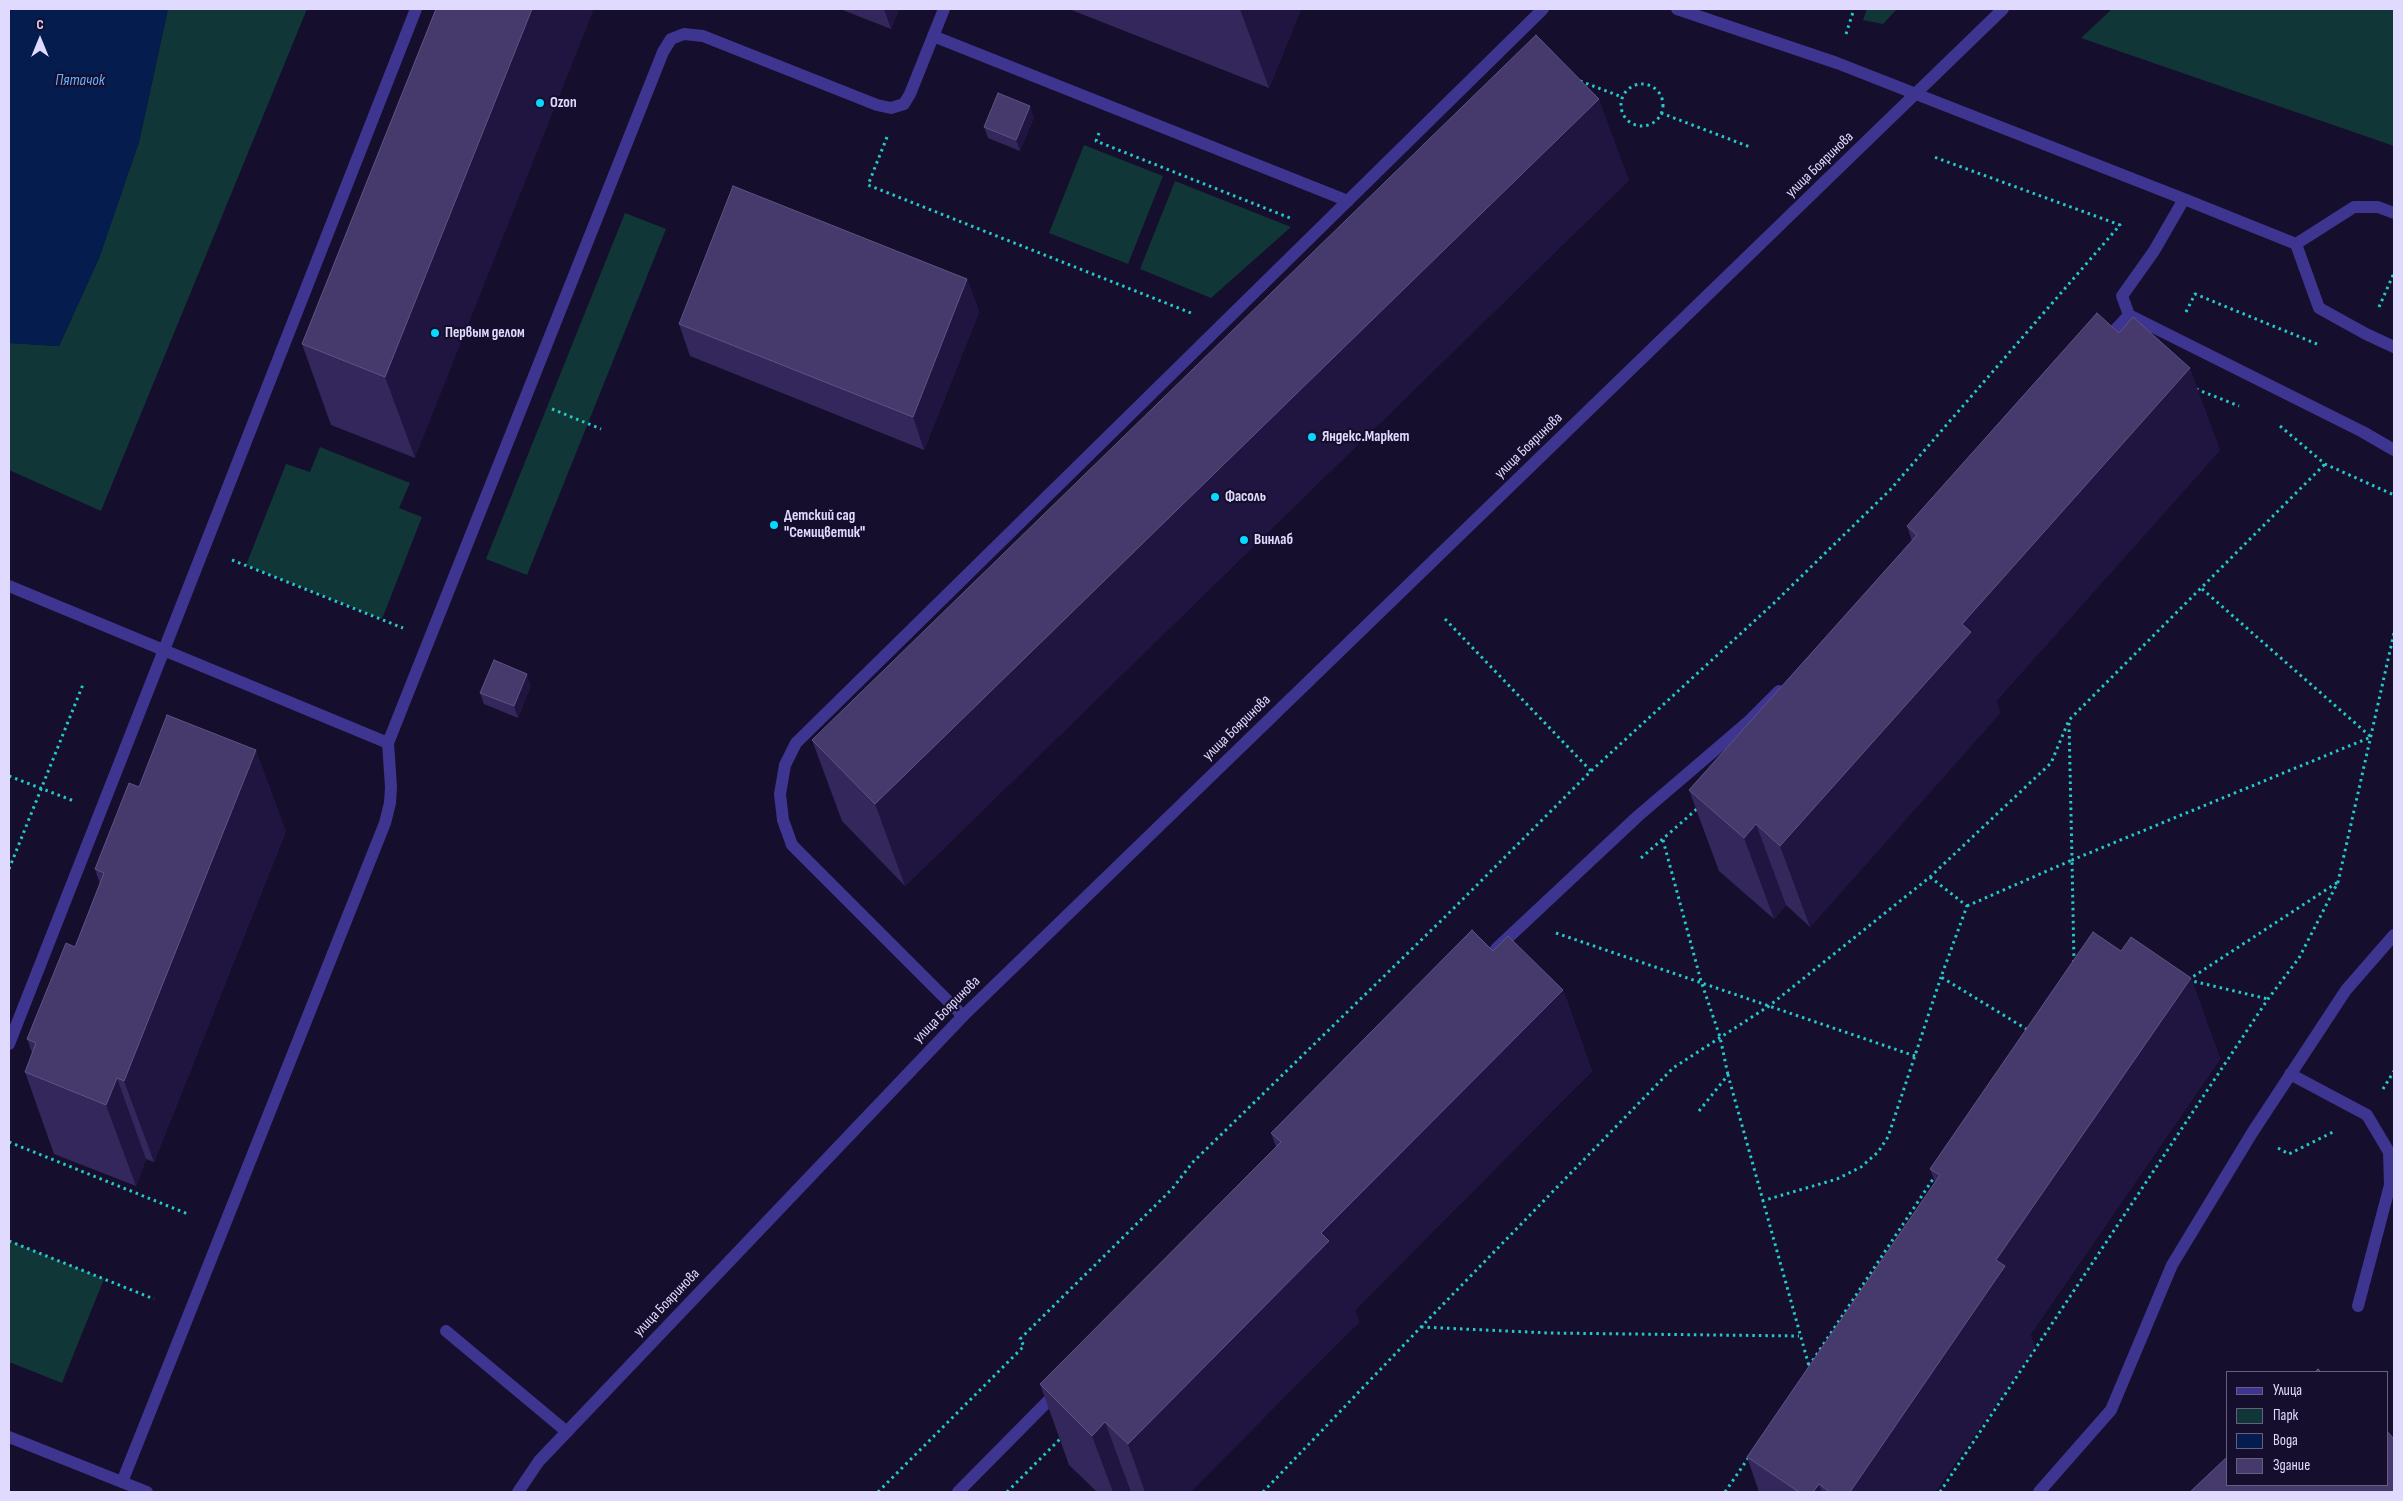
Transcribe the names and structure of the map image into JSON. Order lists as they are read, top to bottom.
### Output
{
  "streets": {
    "street": ["улица Бояринова"]
  },
  "water": ["Пятачок"],
  "places": [
    "Ozon",
    "Первым делом",
    "Яндекс.Маркет",
    "Фасоль",
    "Детский сад \"Семицветик\"",
    "Винлаб"
  ],
  "legend": [
    "Улица",
    "Парк",
    "Вода",
    "Здание"
  ],
  "north": "top"
}
